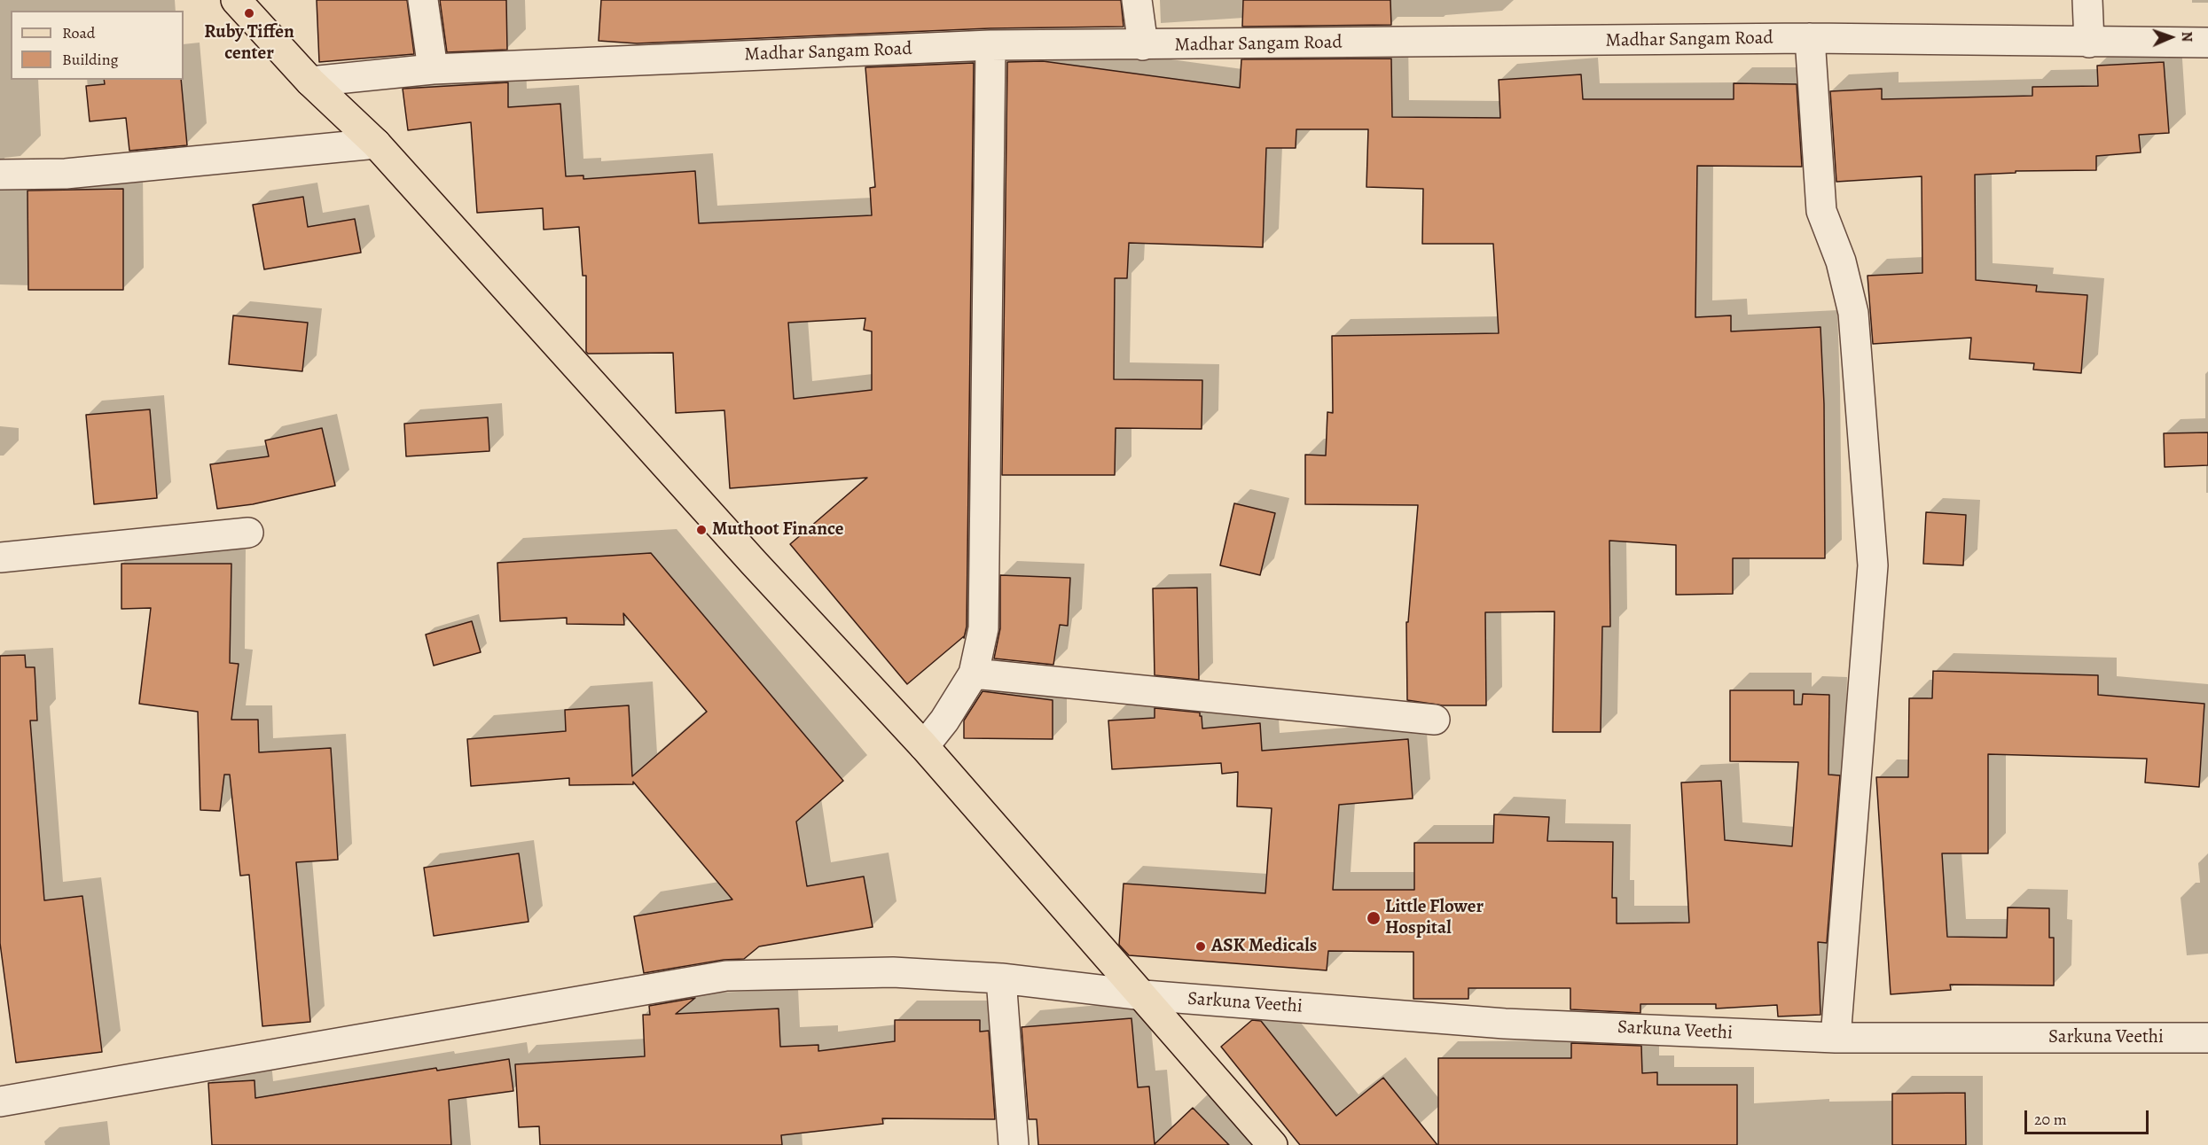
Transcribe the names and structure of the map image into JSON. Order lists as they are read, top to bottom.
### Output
{
  "streets": {
    "street": ["Madhar Sangam Road", "Sarkuna Veethi"]
  },
  "places": [
    "Ruby Tiffen center",
    "Muthoot Finance",
    "Little Flower Hospital",
    "ASK Medicals"
  ],
  "legend": ["Road", "Building"],
  "scale_bar": "20 m",
  "north": "right"
}
